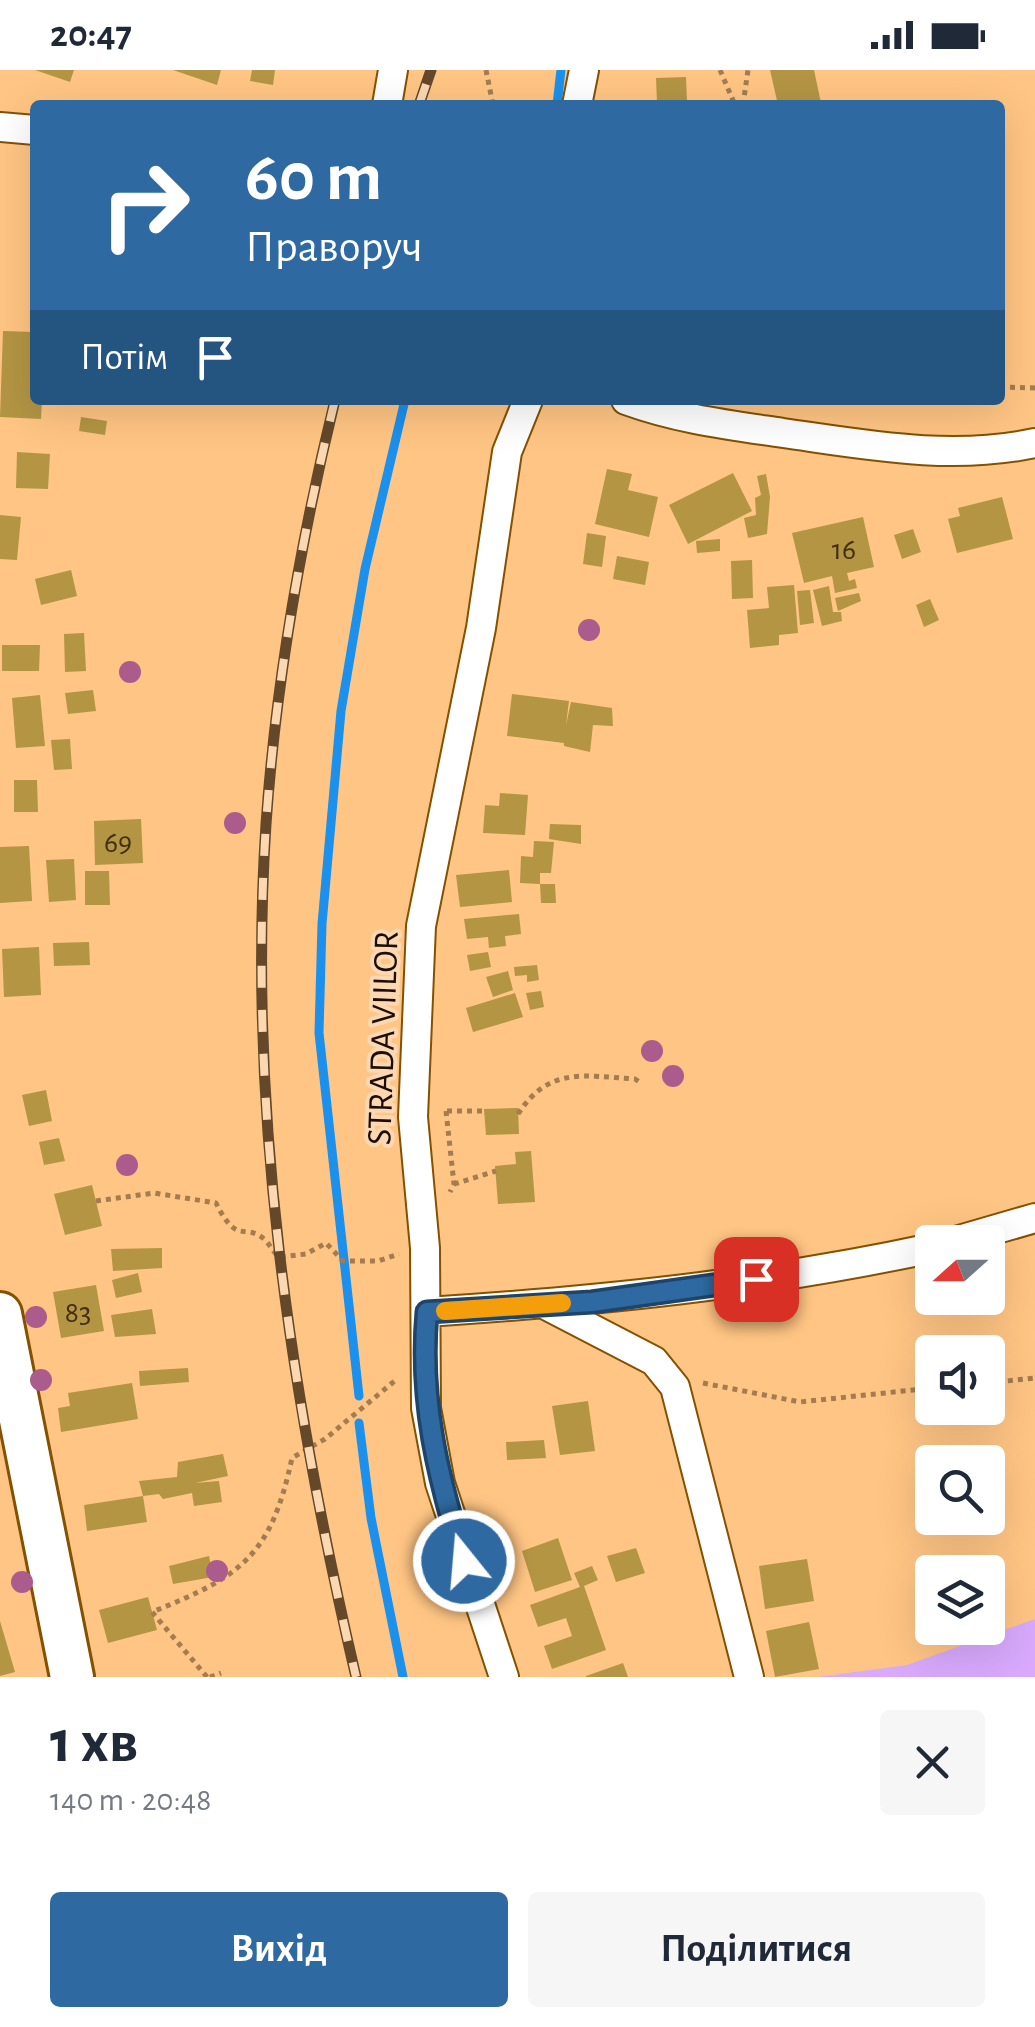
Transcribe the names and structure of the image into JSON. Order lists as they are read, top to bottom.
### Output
{
  "streets": {
    "street": ["STRADA VIILOR"]
  },
  "house_numbers": ["16", "69", "83"],
  "north": "left",
  "page": {
    "status": "20:47",
    "turn": ["60 m", "Праворуч"],
    "then": "Потім",
    "heading": ["1 хв", "140 m · 20:48"],
    "buttons": ["Вихід", "Поділитися"]
  }
}
